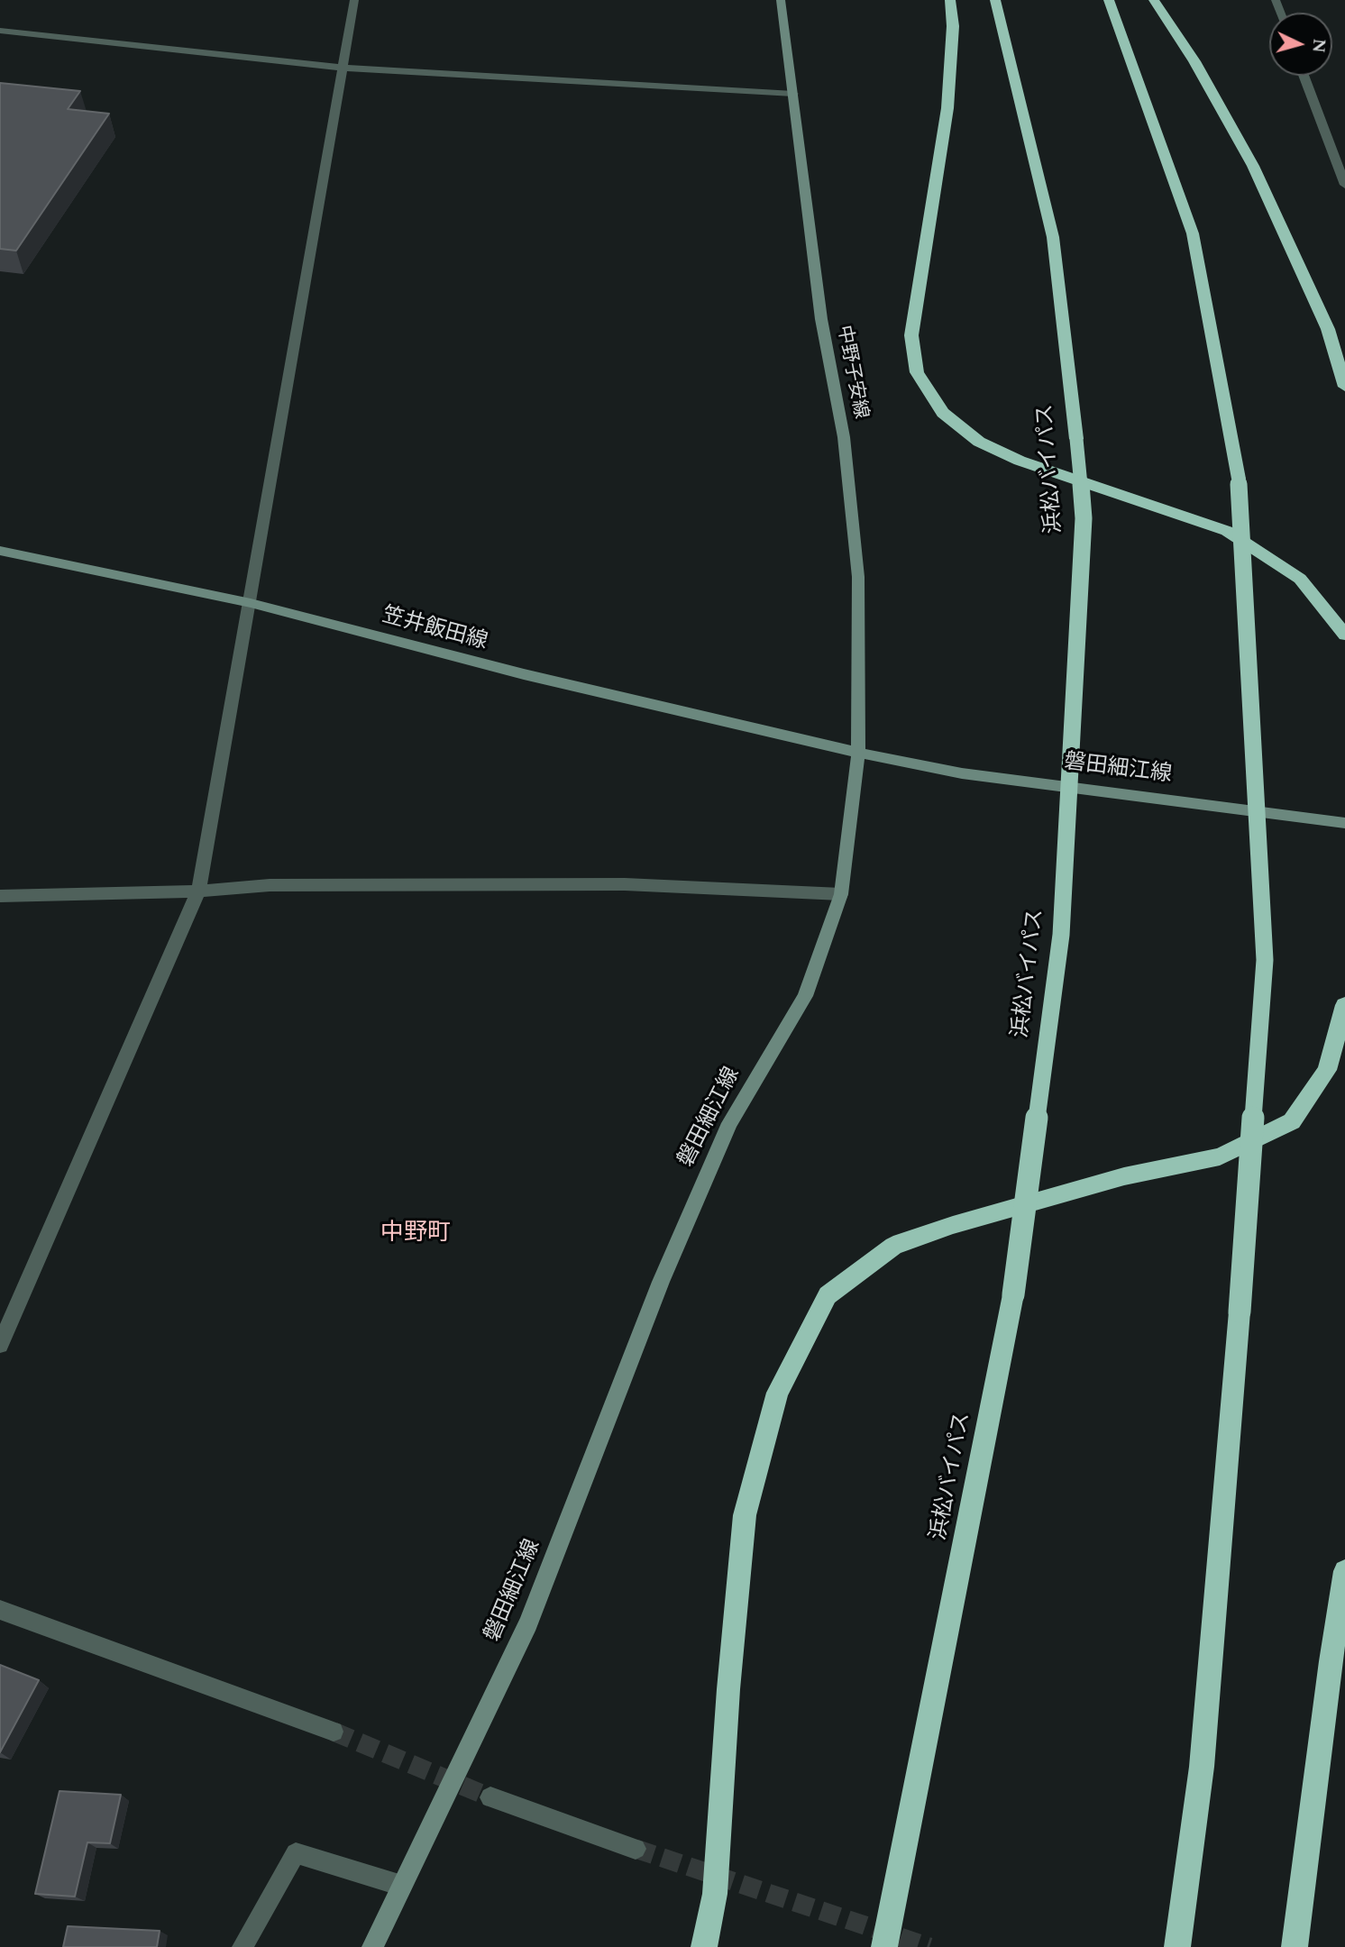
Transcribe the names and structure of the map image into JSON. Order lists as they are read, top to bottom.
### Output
{
  "streets": {
    "highway": ["浜松バイパス"],
    "main road": ["中野子安線", "笠井飯田線", "磐田細江線"]
  },
  "crossings": [
    ["中野子安線", "笠井飯田線"],
    ["中野子安線", "磐田細江線"],
    ["笠井飯田線", "磐田細江線"]
  ],
  "districts": ["中野町"],
  "north": "right"
}
